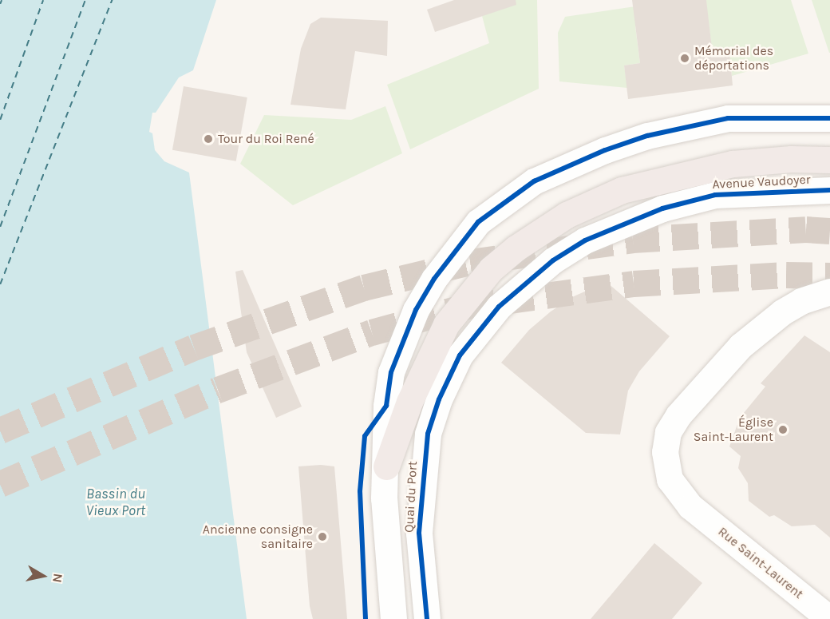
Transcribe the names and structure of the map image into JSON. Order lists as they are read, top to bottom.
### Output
{
  "streets": {
    "street": ["Avenue Vaudoyer", "Quai du Port", "Rue Saint-Laurent"]
  },
  "crossings": [
    ["Avenue Vaudoyer", "Quai du Port"]
  ],
  "water": ["Bassin du Vieux Port"],
  "places": [
    "Mémorial des déportations",
    "Tour du Roi René",
    "Église Saint-Laurent",
    "Ancienne consigne sanitaire"
  ],
  "north": "right"
}
